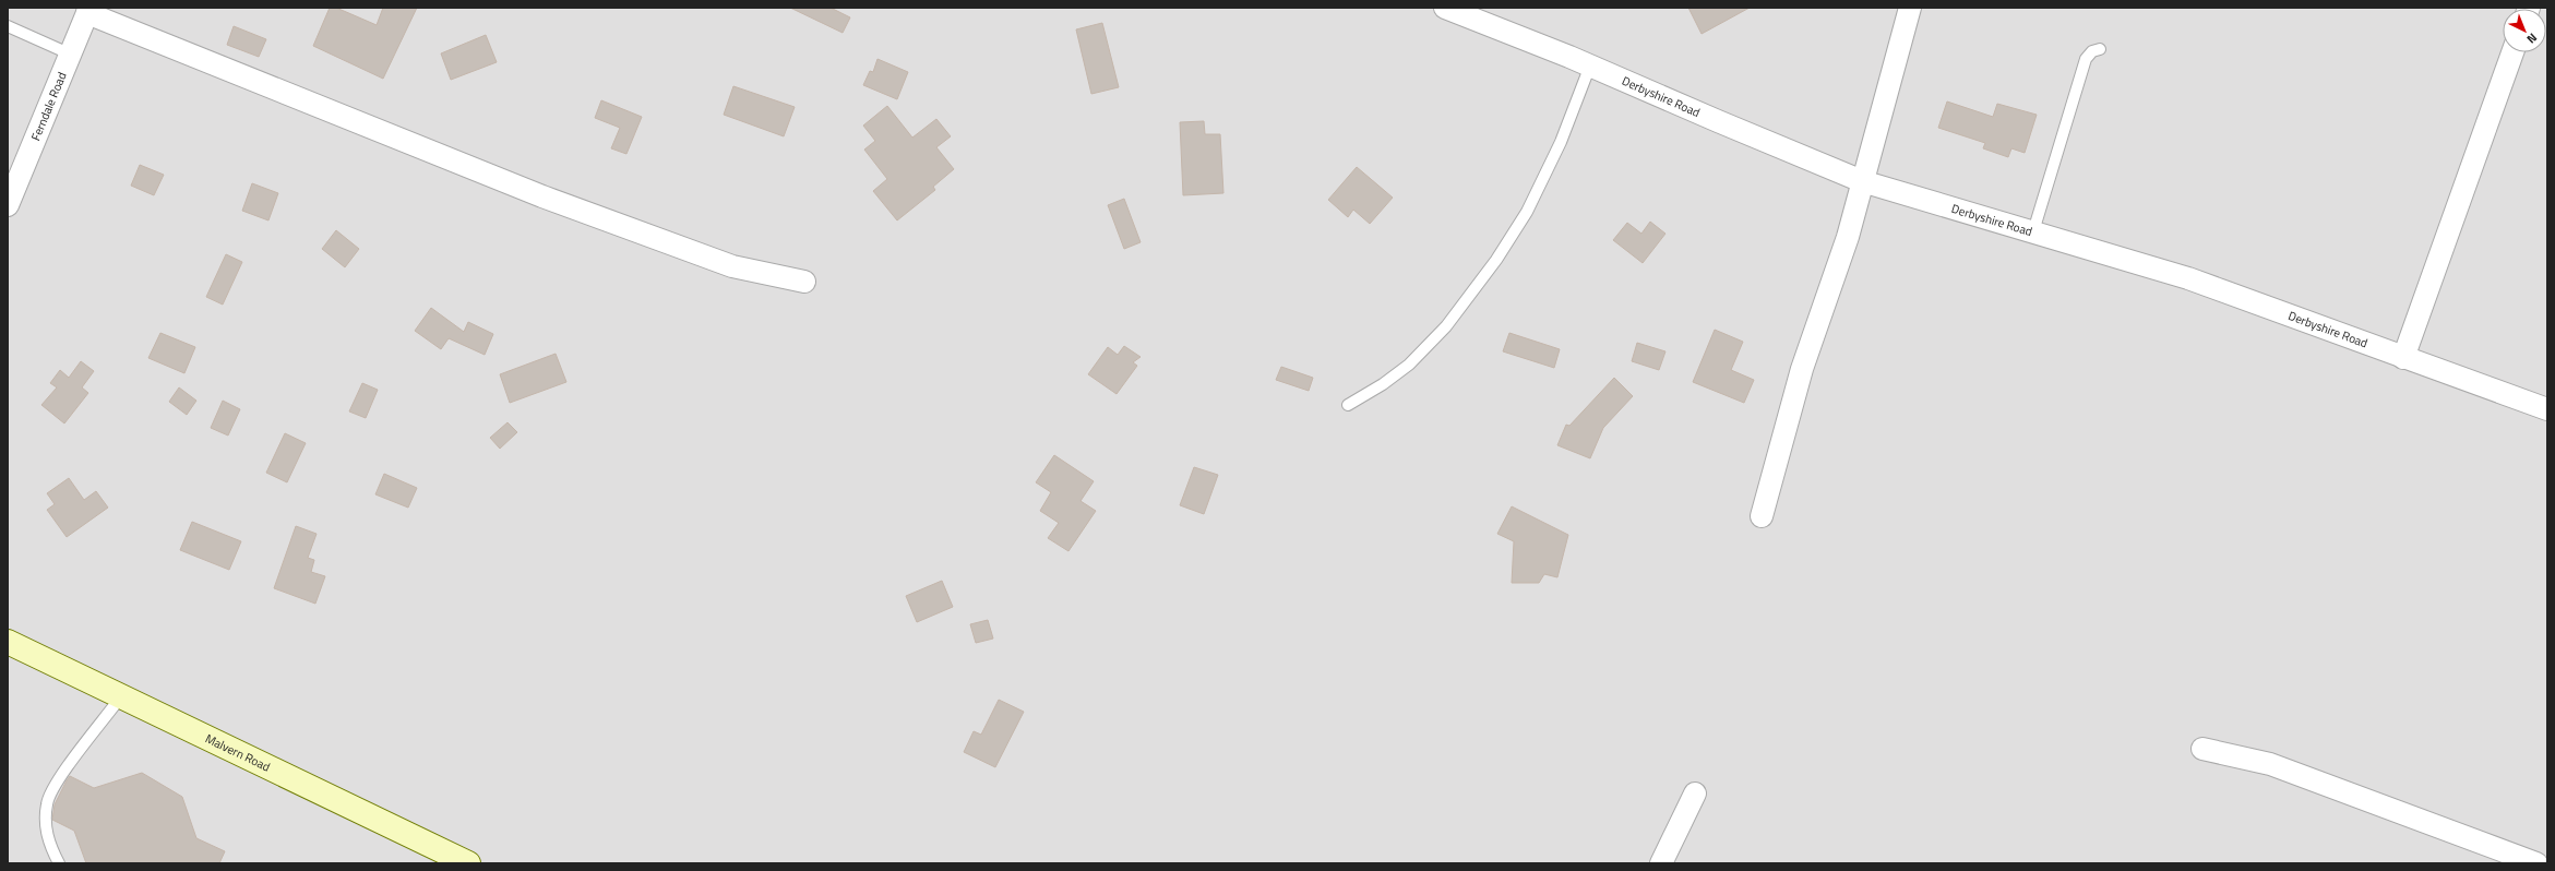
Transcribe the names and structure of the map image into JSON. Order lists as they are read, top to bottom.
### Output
{
  "streets": {
    "main road": ["Malvern Road"],
    "street": ["Derbyshire Road", "Ferndale Road"]
  },
  "north": "bottom right"
}
